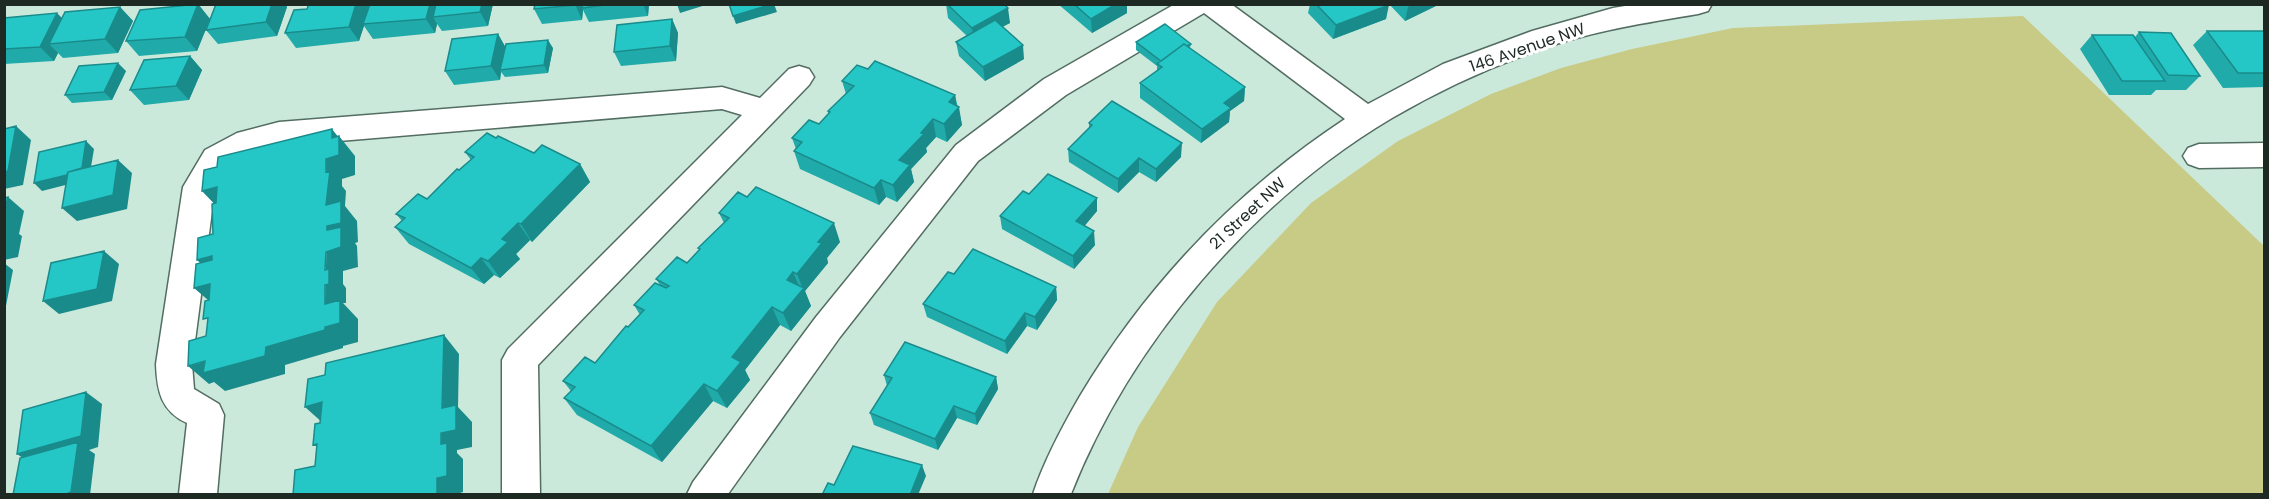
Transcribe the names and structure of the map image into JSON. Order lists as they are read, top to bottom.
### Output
{
  "streets": {
    "street": ["146 Avenue NW", "21 Street NW"]
  },
  "crossings": [
    ["146 Avenue NW", "21 Street NW"]
  ]
}
